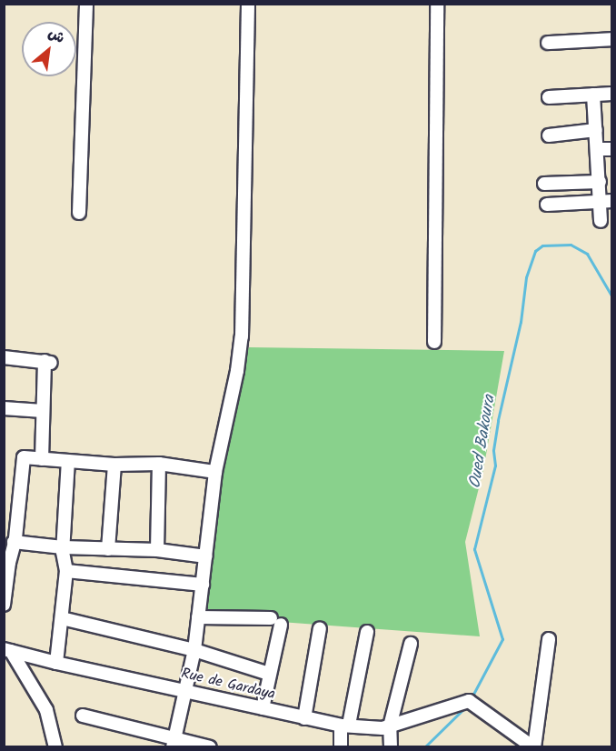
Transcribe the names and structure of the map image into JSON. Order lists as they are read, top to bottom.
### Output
{
  "streets": {
    "street": ["Rue de Gardaya"]
  },
  "water": ["Oued Bakoura"],
  "north": "top right"
}
